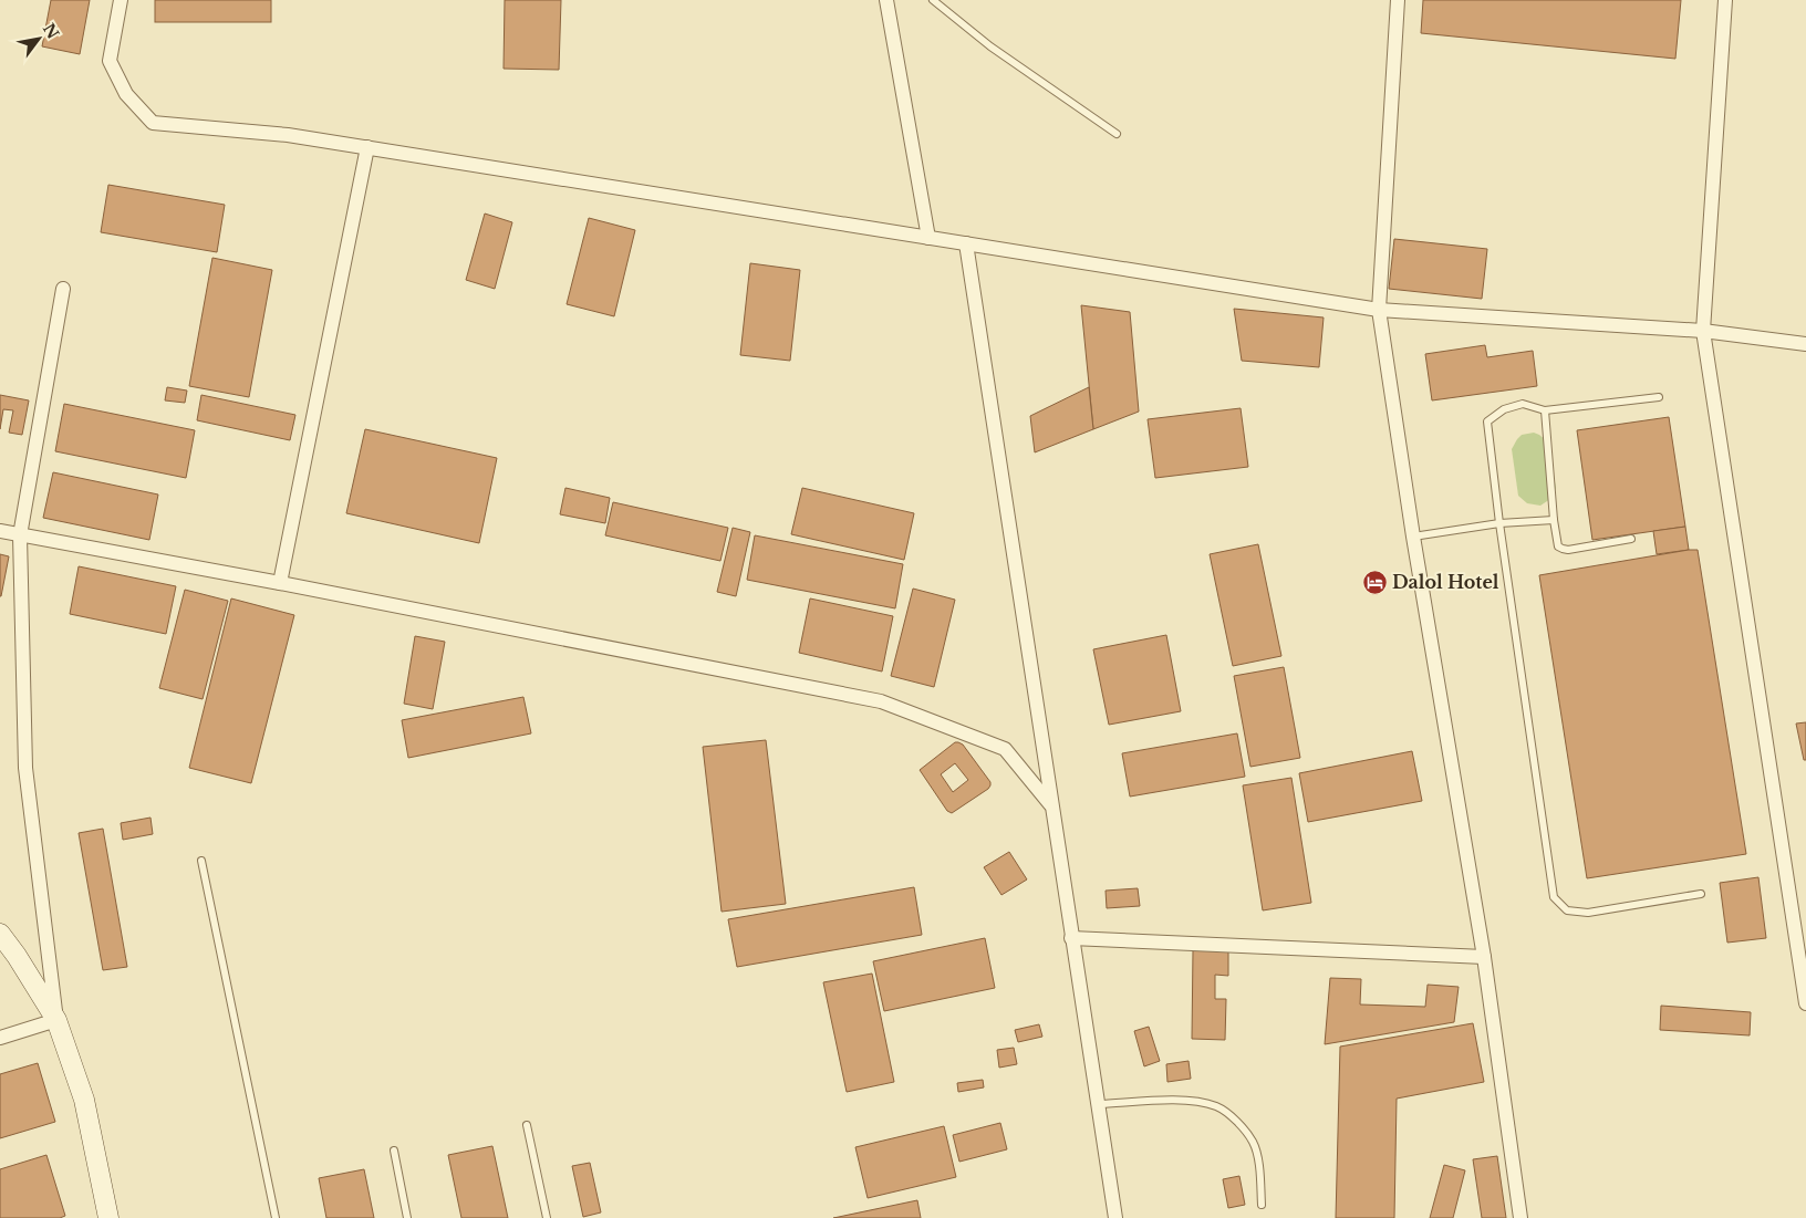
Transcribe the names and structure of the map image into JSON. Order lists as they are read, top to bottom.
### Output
{
  "places": {
    "hotel": ["Dalol Hotel"]
  },
  "north": "top right"
}
